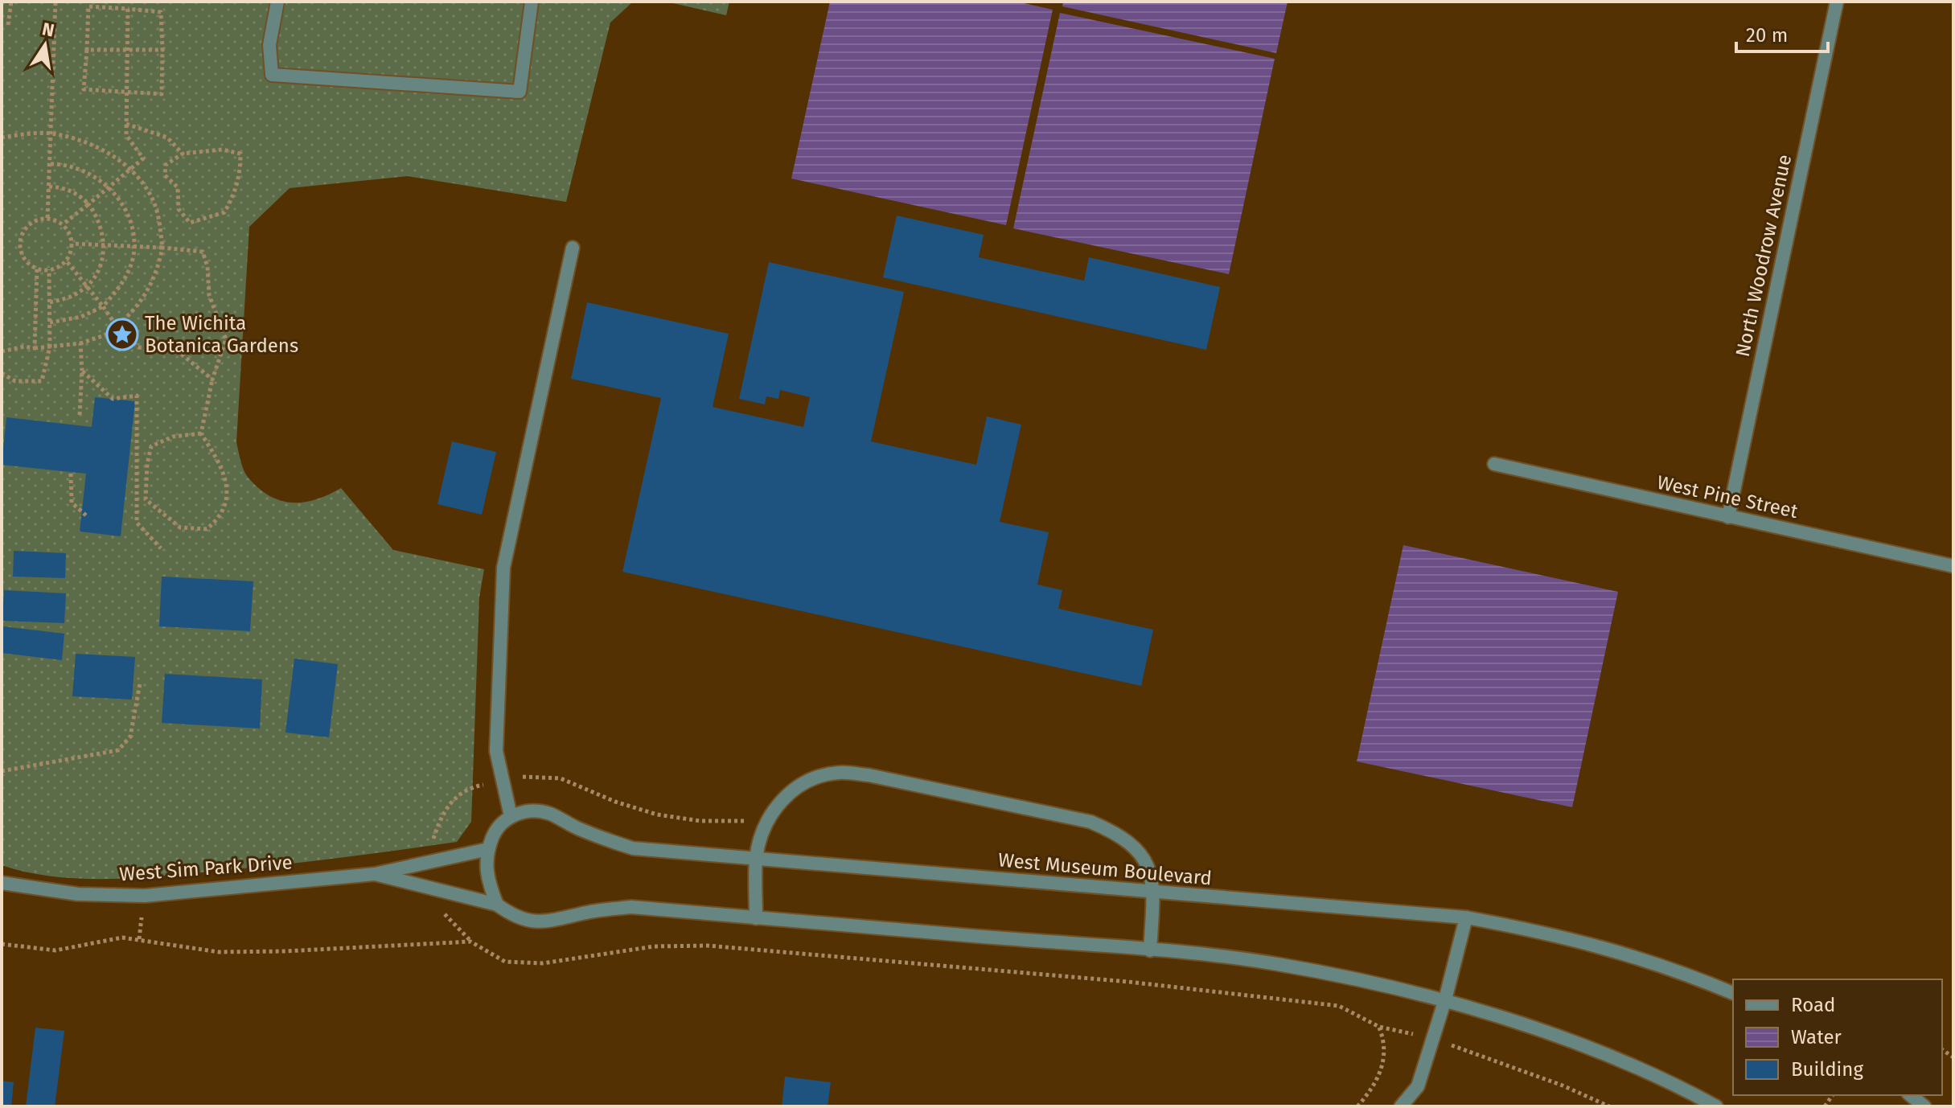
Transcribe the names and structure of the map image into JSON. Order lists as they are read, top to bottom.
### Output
{
  "streets": {
    "street": [
      "North Woodrow Avenue",
      "West Pine Street",
      "West Sim Park Drive",
      "West Museum Boulevard"
    ]
  },
  "crossings": [
    ["North Woodrow Avenue", "West Pine Street"]
  ],
  "places": {
    "place": ["The Wichita Botanica Gardens"]
  },
  "legend": ["Road", "Water", "Building"],
  "scale_bar": "20 m",
  "north": "top"
}
